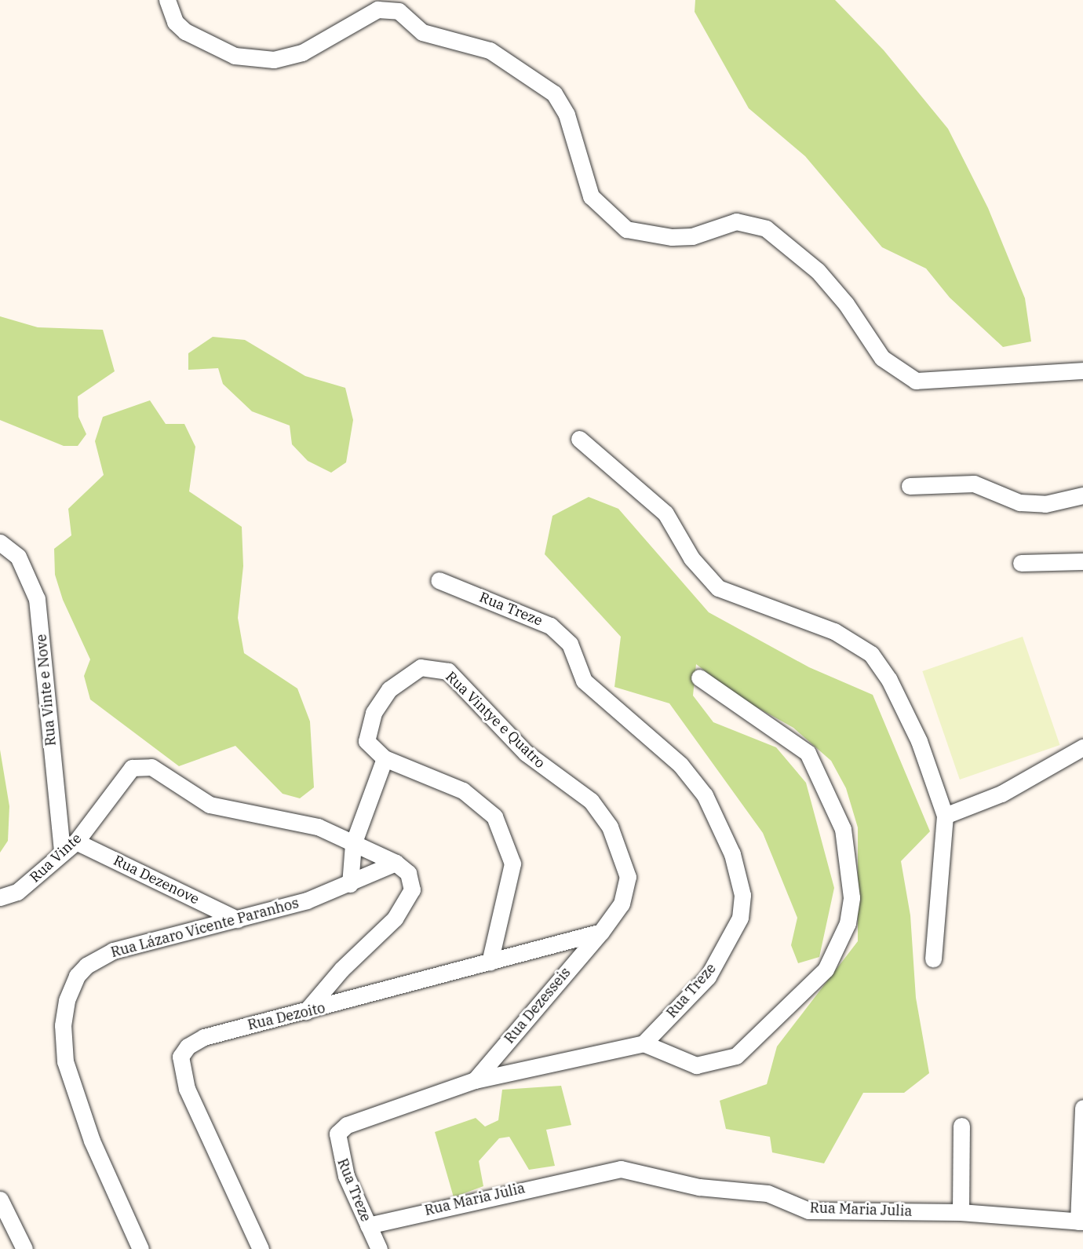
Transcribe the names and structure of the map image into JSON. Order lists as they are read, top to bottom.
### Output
{
  "streets": {
    "street": [
      "Rua Treze",
      "Rua Vinte e Nove",
      "Rua Vintye e Quatro",
      "Rua Vinte",
      "Rua Dezenove",
      "Rua Lázaro Vicente Paranhos",
      "Rua Dezesseis",
      "Rua Dezoito",
      "Rua Maria Julia"
    ]
  },
  "crossings": [
    ["Rua Treze", "Rua Dezesseis"],
    ["Rua Treze", "Rua Maria Julia"],
    ["Rua Vinte e Nove", "Rua Vinte"],
    ["Rua Vintye e Quatro", "Rua Dezesseis"],
    ["Rua Vintye e Quatro", "Rua Dezoito"],
    ["Rua Vinte", "Rua Dezenove"],
    ["Rua Dezenove", "Rua Lázaro Vicente Paranhos"],
    ["Rua Dezesseis", "Rua Dezoito"]
  ]
}
